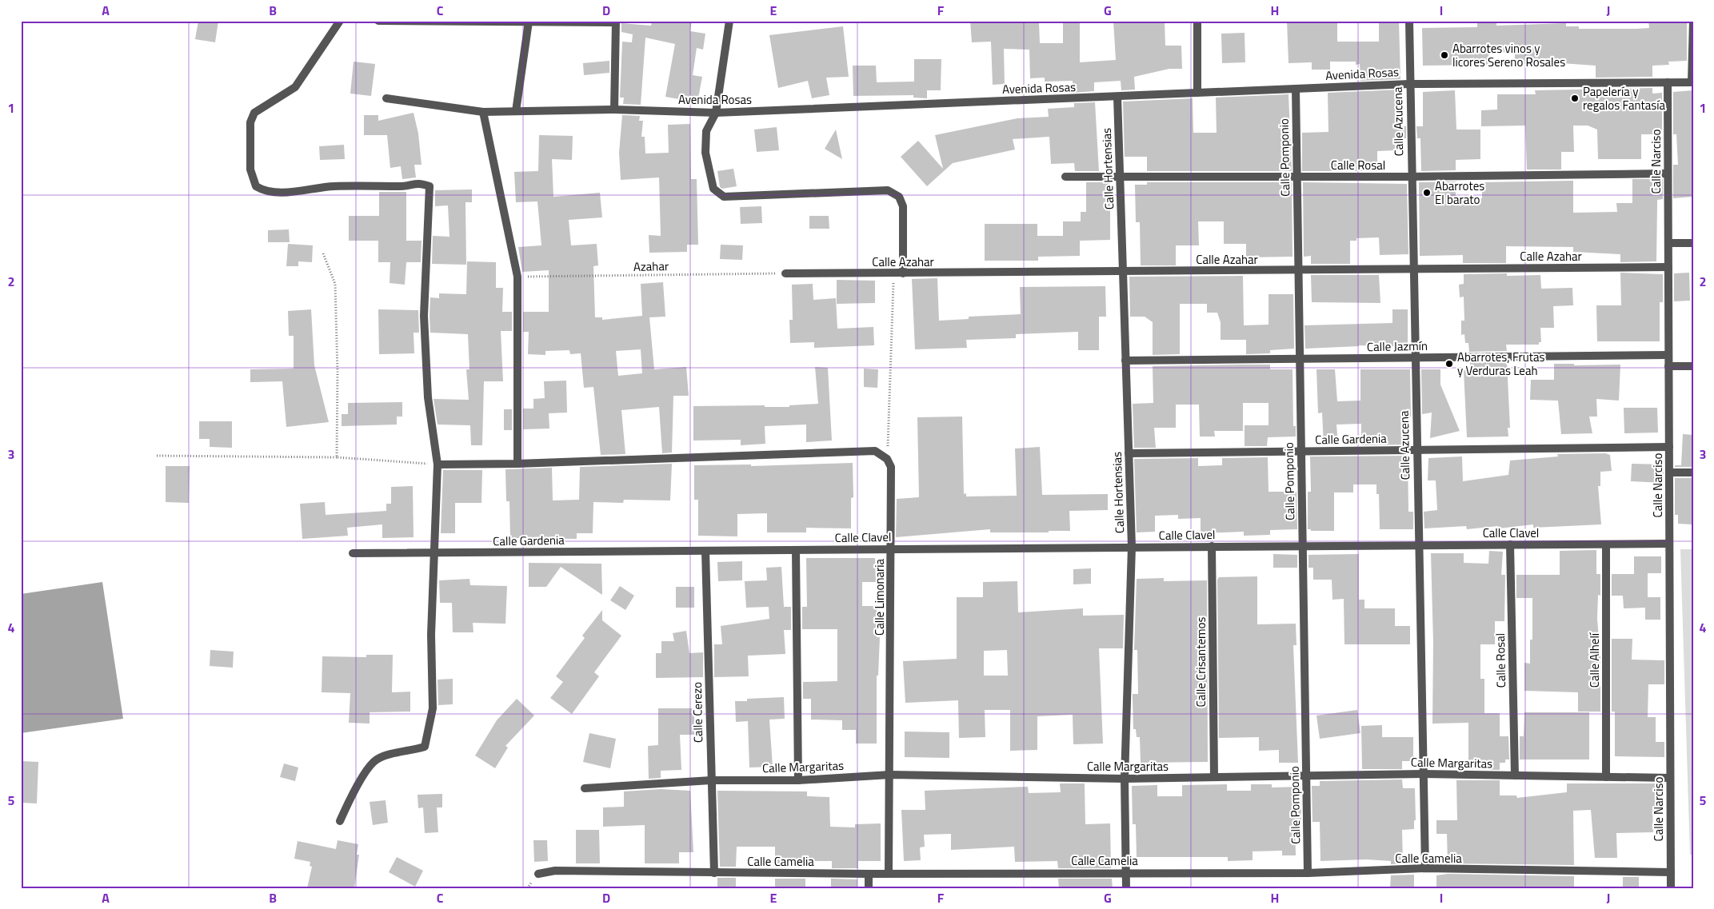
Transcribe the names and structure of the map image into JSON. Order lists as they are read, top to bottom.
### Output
{
  "streets": {
    "street": [
      "Avenida Rosas",
      "Calle Azucena",
      "Calle Pomponio",
      "Calle Narciso",
      "Calle Rosal",
      "Calle Hortensias",
      "Calle Azahar",
      "Calle Jazmín",
      "Calle Gardenia",
      "Calle Clavel",
      "Calle Limonaria",
      "Calle Alhelí",
      "Calle Crisantemos",
      "Calle Cerezo",
      "Calle Margaritas",
      "Calle Camelia"
    ],
    "path": ["Azahar"]
  },
  "crossings": [
    ["Avenida Rosas", "Calle Azucena"],
    ["Avenida Rosas", "Calle Pomponio"],
    ["Avenida Rosas", "Calle Narciso"],
    ["Avenida Rosas", "Calle Hortensias"],
    ["Calle Azucena", "Calle Rosal"],
    ["Calle Azucena", "Calle Azahar"],
    ["Calle Azucena", "Calle Jazmín"],
    ["Calle Azucena", "Calle Gardenia"],
    ["Calle Azucena", "Calle Clavel"],
    ["Calle Azucena", "Calle Margaritas"],
    ["Calle Azucena", "Calle Camelia"],
    ["Calle Pomponio", "Calle Rosal"],
    ["Calle Pomponio", "Calle Azahar"],
    ["Calle Pomponio", "Calle Jazmín"],
    ["Calle Pomponio", "Calle Gardenia"],
    ["Calle Pomponio", "Calle Clavel"],
    ["Calle Pomponio", "Calle Margaritas"],
    ["Calle Pomponio", "Calle Camelia"],
    ["Calle Narciso", "Calle Rosal"],
    ["Calle Narciso", "Calle Azahar"],
    ["Calle Narciso", "Calle Jazmín"],
    ["Calle Narciso", "Calle Gardenia"],
    ["Calle Narciso", "Calle Clavel"],
    ["Calle Narciso", "Calle Margaritas"],
    ["Calle Narciso", "Calle Camelia"],
    ["Calle Rosal", "Calle Hortensias"],
    ["Calle Rosal", "Calle Clavel"],
    ["Calle Rosal", "Calle Margaritas"],
    ["Calle Hortensias", "Calle Azahar"],
    ["Calle Hortensias", "Calle Jazmín"],
    ["Calle Hortensias", "Calle Gardenia"],
    ["Calle Hortensias", "Calle Clavel"],
    ["Calle Hortensias", "Calle Margaritas"],
    ["Calle Hortensias", "Calle Camelia"],
    ["Calle Azahar", "Azahar"],
    ["Calle Gardenia", "Calle Clavel"],
    ["Calle Gardenia", "Calle Cerezo"],
    ["Calle Clavel", "Calle Limonaria"],
    ["Calle Clavel", "Calle Alhelí"],
    ["Calle Clavel", "Calle Crisantemos"],
    ["Calle Clavel", "Calle Cerezo"],
    ["Calle Limonaria", "Calle Margaritas"],
    ["Calle Limonaria", "Calle Camelia"],
    ["Calle Alhelí", "Calle Margaritas"],
    ["Calle Crisantemos", "Calle Margaritas"],
    ["Calle Cerezo", "Calle Margaritas"],
    ["Calle Cerezo", "Calle Camelia"]
  ],
  "places": [
    "Abarrotes vinos y licores Sereno Rosales",
    "Papelería y regalos Fantasía",
    "Abarrotes El barato",
    "Abarrotes, Frutas y Verduras Leah"
  ],
  "grid": {
    "columns": [
      "A",
      "B",
      "C",
      "D",
      "E",
      "F",
      "G",
      "H",
      "I",
      "J"
    ],
    "rows": [
      "1",
      "2",
      "3",
      "4",
      "5"
    ]
  }
}
